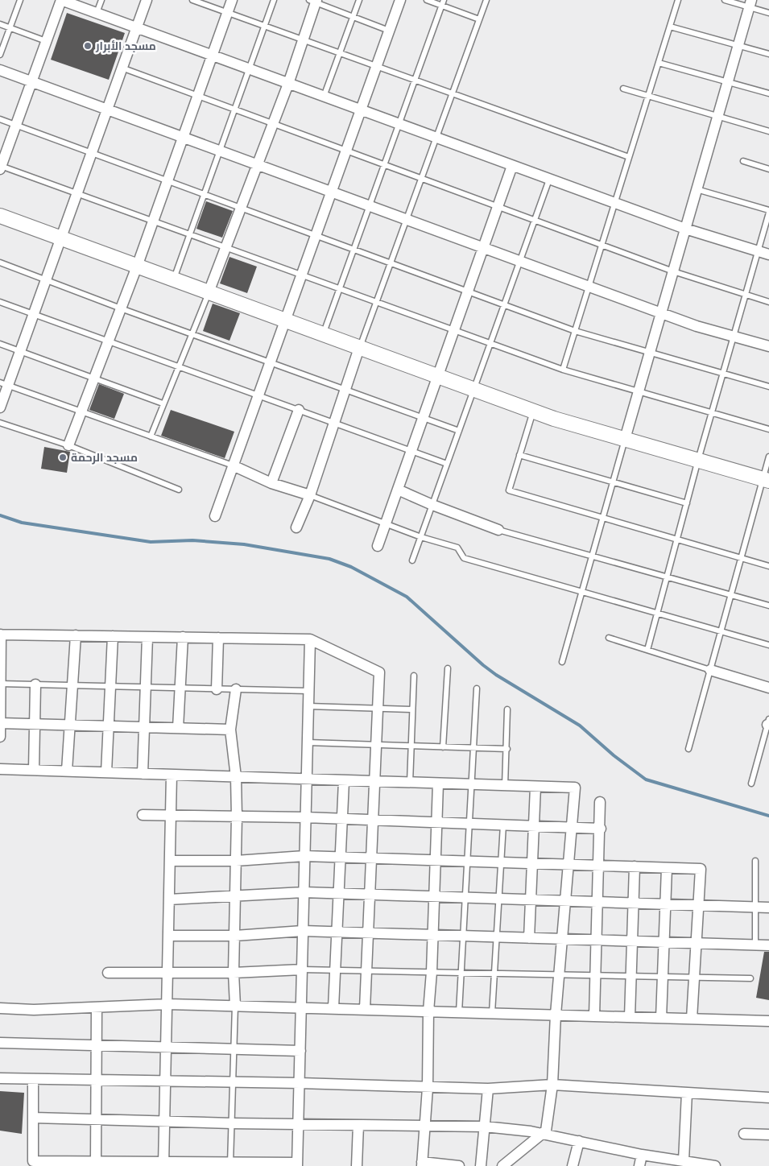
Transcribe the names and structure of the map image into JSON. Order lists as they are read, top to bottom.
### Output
{
  "places": ["مسجد الأبرار", "مسجد الرحمة"]
}
